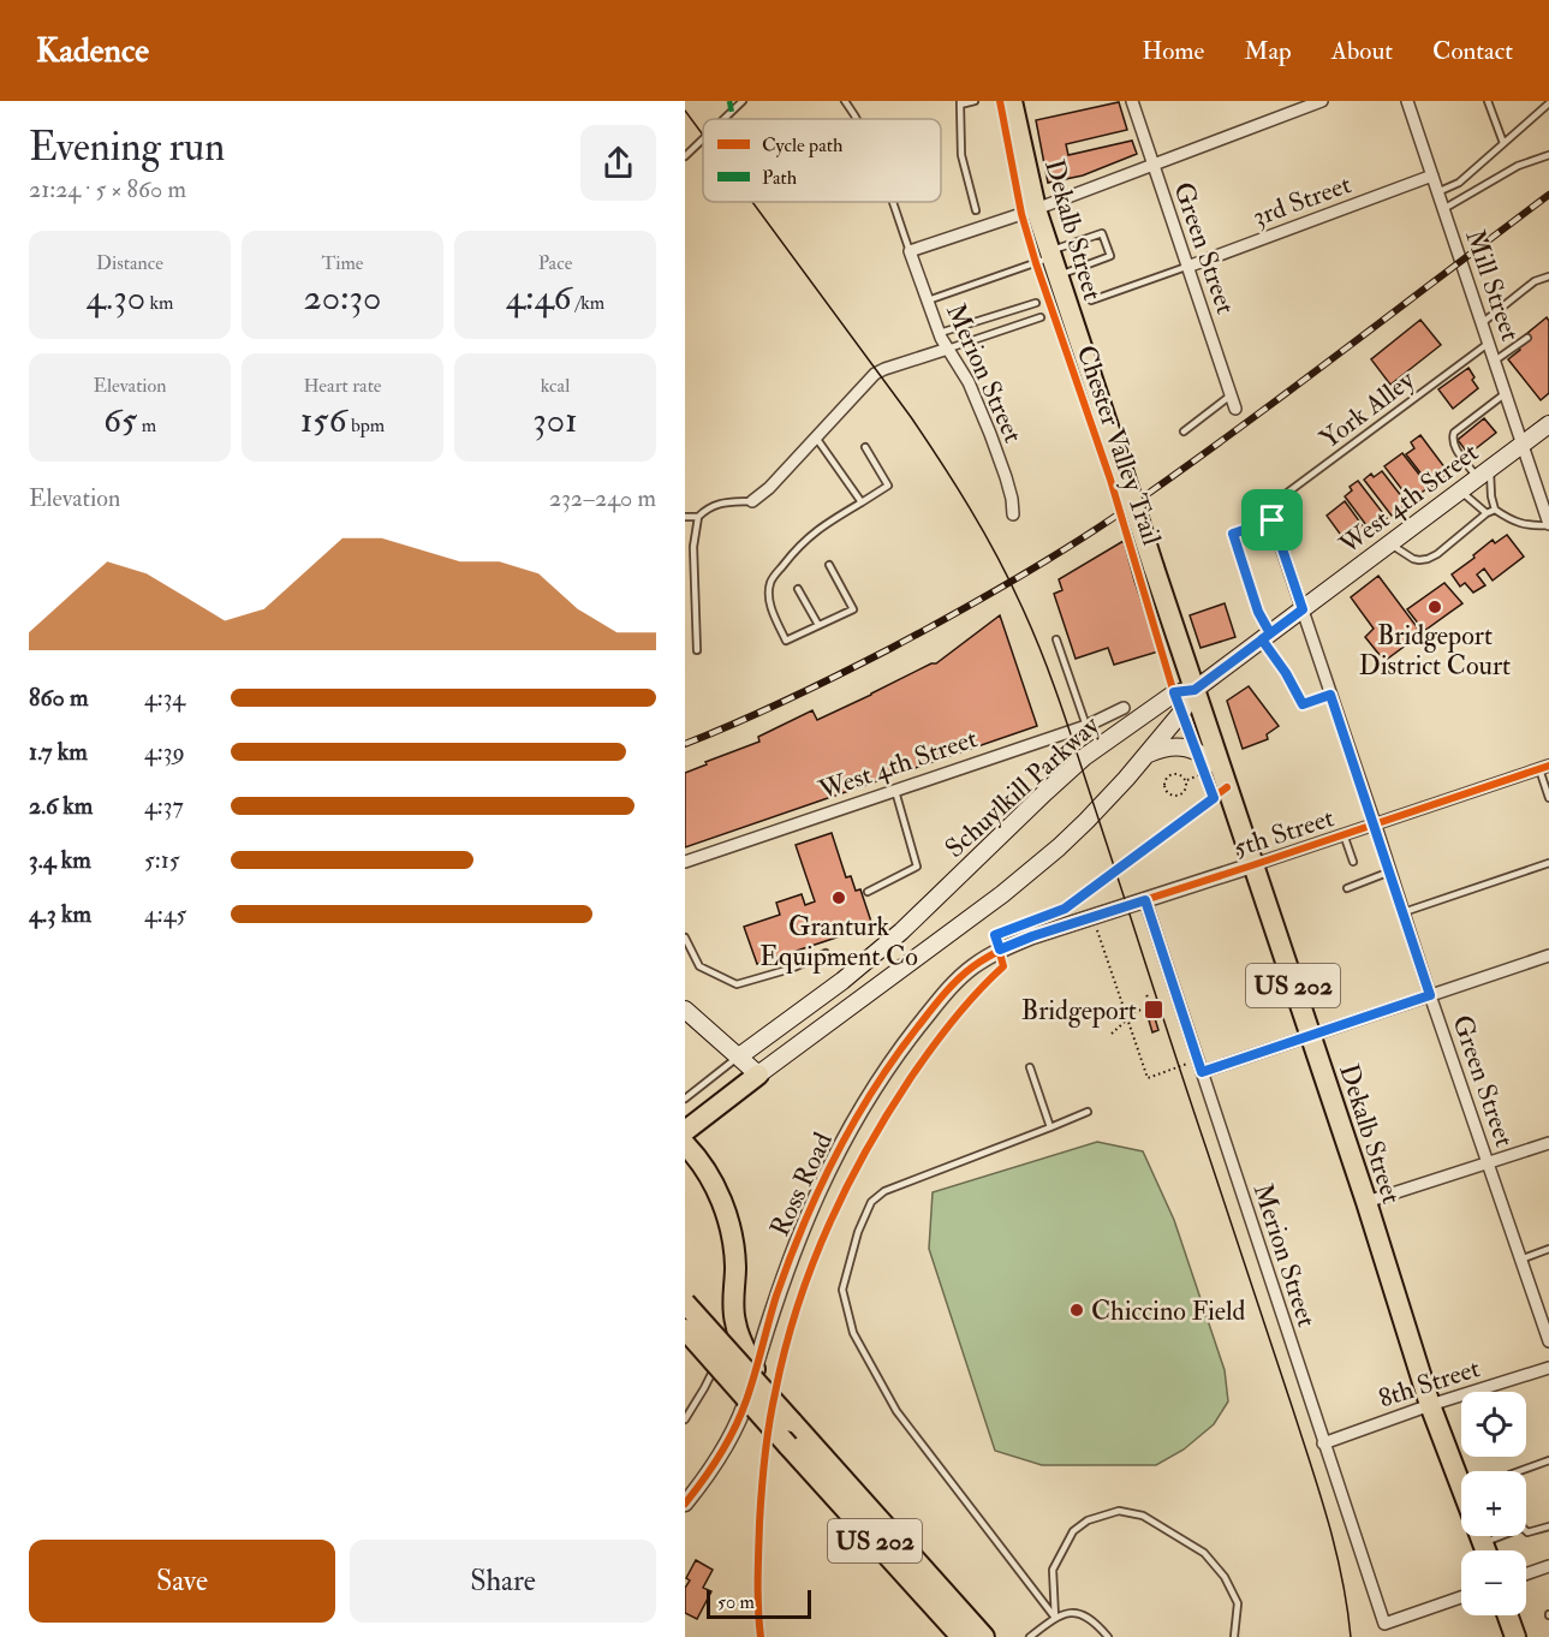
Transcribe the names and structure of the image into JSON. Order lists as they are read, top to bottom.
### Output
{
  "streets": {
    "highway": ["Dekalb Street", "US 202"],
    "main road": ["West 4th Street", "Schuylkill Parkway"],
    "street": [
      "3rd Street",
      "Green Street",
      "Mill Street",
      "Merion Street",
      "5th Street",
      "Ross Road",
      "8th Street"
    ],
    "lane": ["York Alley"],
    "cycle path": ["Chester Valley Trail"]
  },
  "crossings": [
    ["3rd Street", "Green Street"],
    ["3rd Street", "Mill Street"],
    ["Dekalb Street", "West 4th Street"],
    ["Dekalb Street", "Schuylkill Parkway"],
    ["Dekalb Street", "5th Street"],
    ["Dekalb Street", "8th Street"],
    ["Green Street", "York Alley"],
    ["Green Street", "West 4th Street"],
    ["Green Street", "5th Street"],
    ["Mill Street", "York Alley"],
    ["Mill Street", "West 4th Street"],
    ["Merion Street", "5th Street"],
    ["Merion Street", "8th Street"],
    ["West 4th Street", "Schuylkill Parkway"],
    ["5th Street", "Ross Road"]
  ],
  "places": {
    "other": ["Bridgeport District Court", "Granturk Equipment Co", "Chiccino Field"],
    "transit": ["Bridgeport"]
  },
  "legend": ["Cycle path", "Path"],
  "scale_bar": "50 m",
  "page": {
    "header": "Kadence",
    "nav": [
      "Home",
      "Map",
      "About",
      "Contact"
    ],
    "heading": ["Evening run", "21:24 · 5 × 860 m"],
    "stats": [
      ["Distance", "4.30 km"],
      ["Time", "20:30"],
      ["Pace", "4:46 /km"],
      ["Elevation", "65 m"],
      ["Heart rate", "156 bpm"],
      ["kcal", "301"]
    ],
    "chart": ["Elevation", "232–240 m"],
    "list": [
      {
        "name": "860 m",
        "note": "4:34"
      },
      {
        "name": "1.7 km",
        "note": "4:39"
      },
      {
        "name": "2.6 km",
        "note": "4:37"
      },
      {
        "name": "3.4 km",
        "note": "5:15"
      },
      {
        "name": "4.3 km",
        "note": "4:45"
      }
    ],
    "map_buttons": ["+", "−"],
    "buttons": ["Save", "Share"],
    "scale": "50 m"
  }
}
